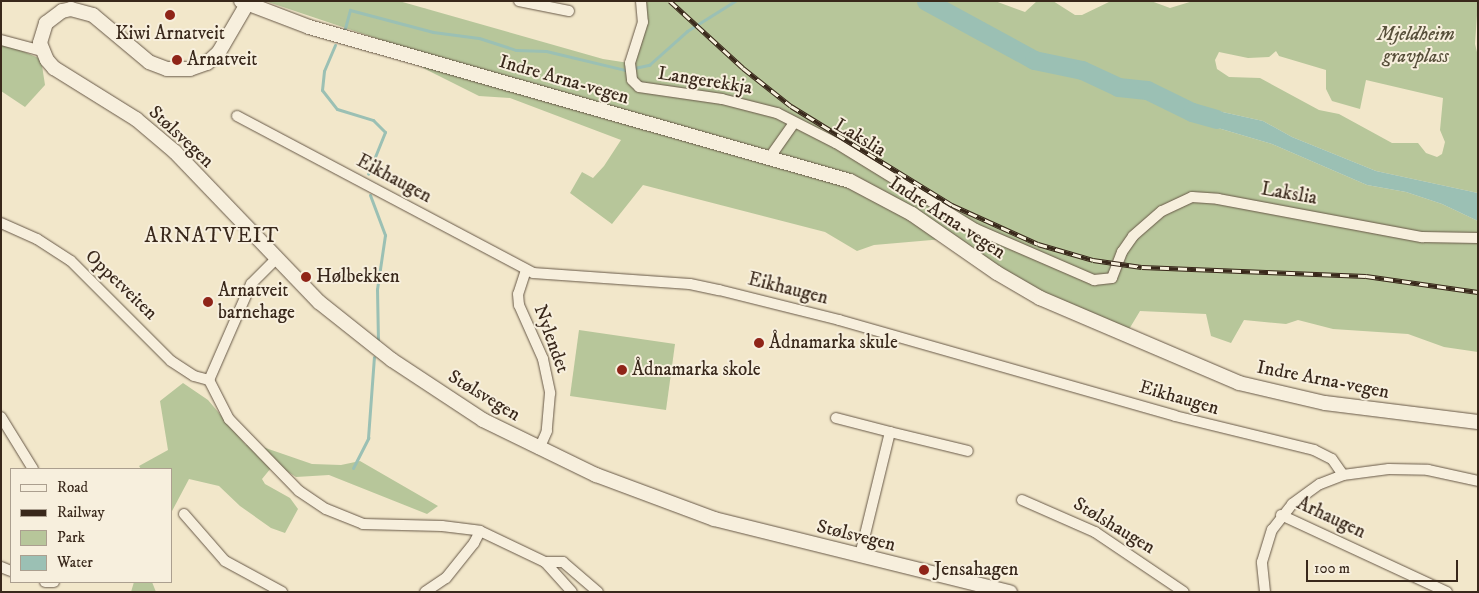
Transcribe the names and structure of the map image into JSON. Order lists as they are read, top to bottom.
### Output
{
  "streets": {
    "street": [
      "Indre Arna-vegen",
      "Langerekkja",
      "Stølsvegen",
      "Lakslia",
      "Eikhaugen",
      "Oppetveiten",
      "Nylendet",
      "Arhaugen",
      "Stølshaugen"
    ]
  },
  "crossings": [
    ["Langerekkja", "Lakslia"],
    ["Stølsvegen", "Nylendet"],
    ["Eikhaugen", "Nylendet"]
  ],
  "districts": ["ARNATVEIT"],
  "parks": ["Mjeldheim gravplass"],
  "places": [
    "Kiwi Arnatveit",
    "Arnatveit",
    "Hølbekken",
    "Arnatveit barnehage",
    "Ådnamarka skule",
    "Ådnamarka skole",
    "Jensahagen"
  ],
  "legend": [
    "Road",
    "Railway",
    "Park",
    "Water"
  ],
  "scale_bar": "100 m"
}
